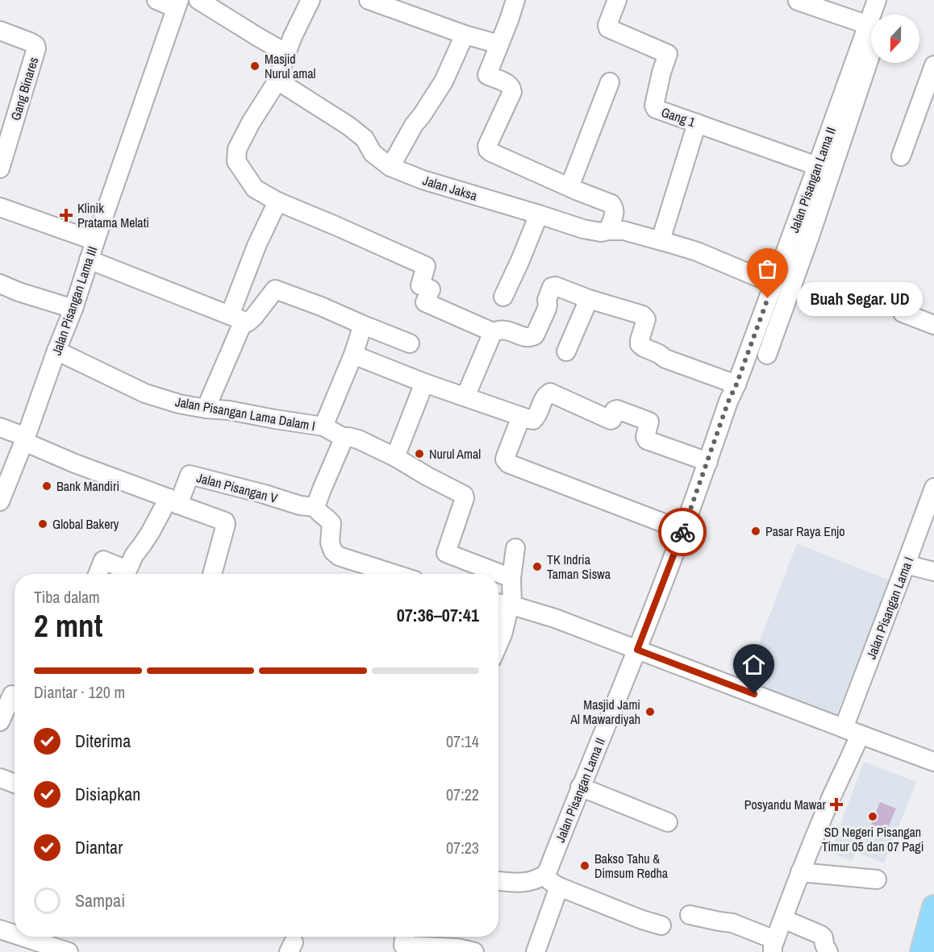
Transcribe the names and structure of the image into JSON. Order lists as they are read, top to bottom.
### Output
{
  "streets": {
    "street": [
      "Gang Binares",
      "Gang 1",
      "Jalan Pisangan Lama II",
      "Jalan Jaksa",
      "Jalan Pisangan Lama III",
      "Jalan Pisangan Lama Dalam I",
      "Jalan Pisangan V",
      "Jalan Pisangan Lama I"
    ]
  },
  "crossings": [
    ["Gang 1", "Jalan Pisangan Lama II"],
    ["Jalan Pisangan Lama II", "Jalan Jaksa"],
    ["Jalan Pisangan Lama III", "Jalan Pisangan Lama Dalam I"]
  ],
  "places": {
    "other": [
      "Masjid Nurul amal",
      "Buah Segar. UD",
      "Nurul Amal",
      "Bank Mandiri",
      "Global Bakery",
      "Pasar Raya Enjo",
      "TK Indria Taman Siswa",
      "Masjid Jami Al Mawardiyah",
      "SD Negeri Pisangan Timur 05 dan 07 Pagi",
      "Bakso Tahu & Dimsum Redha"
    ],
    "health": ["Klinik Pratama Melati", "Posyandu Mawar"]
  },
  "north": "bottom",
  "page": {
    "bubble": "Buah Segar. UD",
    "heading": ["2 mnt", "Tiba dalam", "07:36–07:41"],
    "bar": "Diantar · 120 m",
    "list": [
      ["Diterima", "07:14"],
      ["Disiapkan", "07:22"],
      ["Diantar", "07:23"],
      "Sampai"
    ]
  }
}
